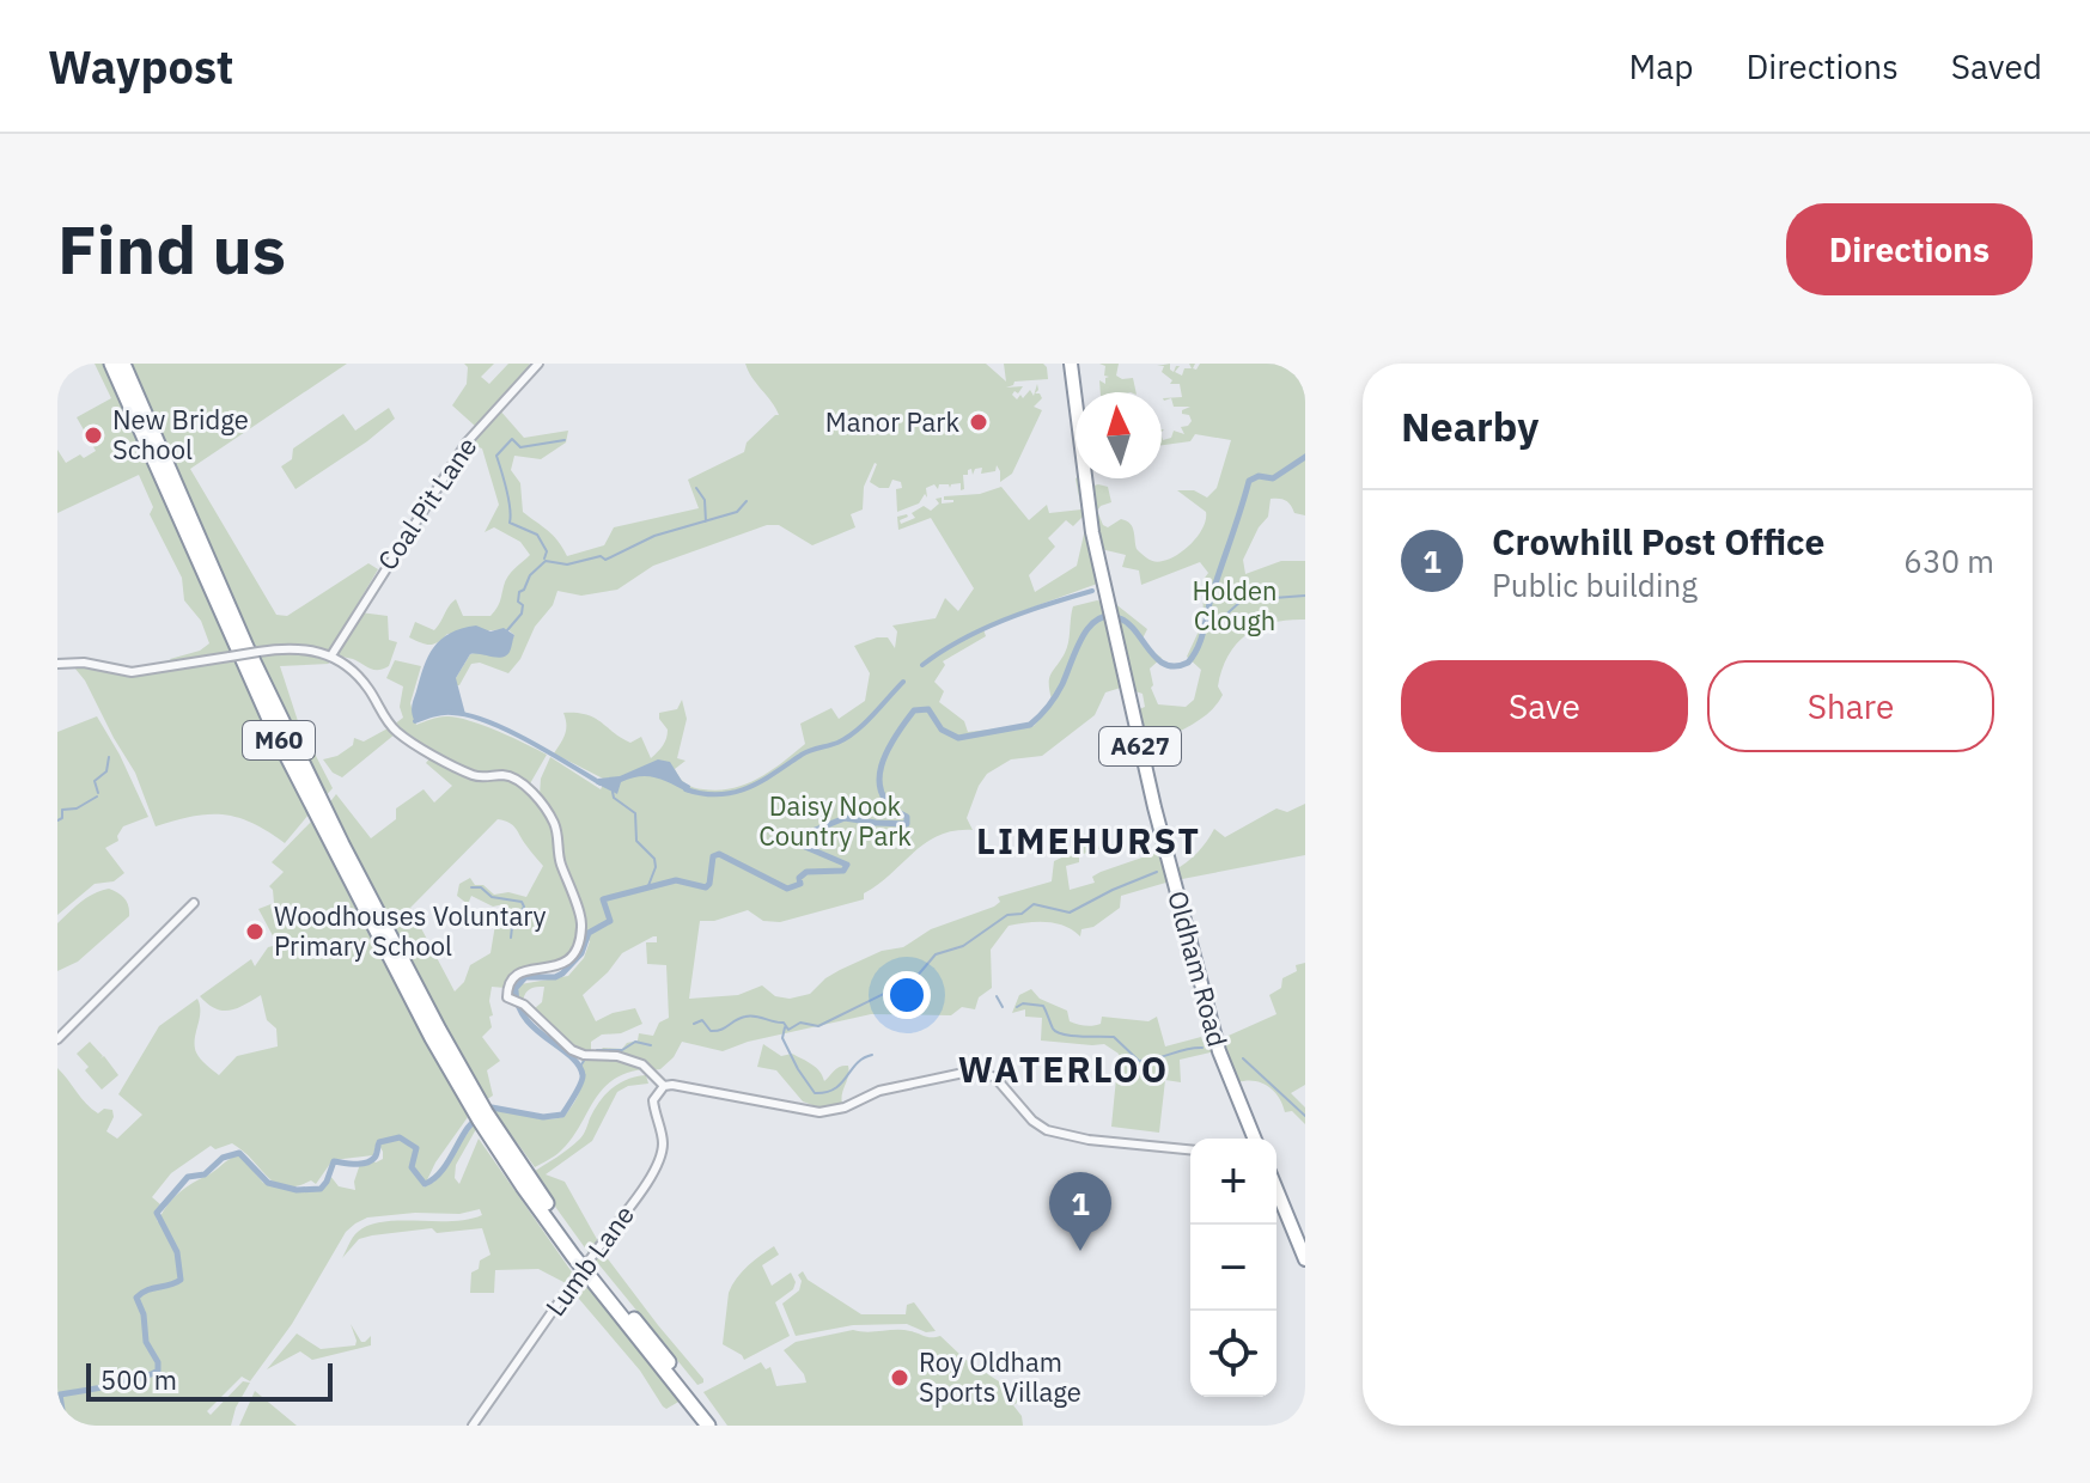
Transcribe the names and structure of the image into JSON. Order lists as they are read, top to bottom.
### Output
{
  "streets": {
    "highway": ["M60", "A627", "Oldham Road"],
    "street": ["Coal Pit Lane", "Lumb Lane"]
  },
  "districts": ["LIMEHURST", "WATERLOO"],
  "parks": ["Holden Clough", "Daisy Nook Country Park"],
  "places": [
    "Manor Park",
    "New Bridge School",
    "Woodhouses Voluntary Primary School",
    "Roy Oldham Sports Village"
  ],
  "scale_bar": "500 m",
  "north": "top",
  "page": {
    "header": "Waypost",
    "nav": ["Map", "Directions", "Saved"],
    "buttons": [
      "Directions",
      ["Save", "Share"]
    ],
    "title": "Find us",
    "heading": "Nearby",
    "list": [
      {
        "mark": "1",
        "name": "Crowhill Post Office",
        "note": "Public building",
        "value": "630 m"
      }
    ],
    "map_buttons": ["+", "−"],
    "pins": "1",
    "scale": "500 m"
  }
}
